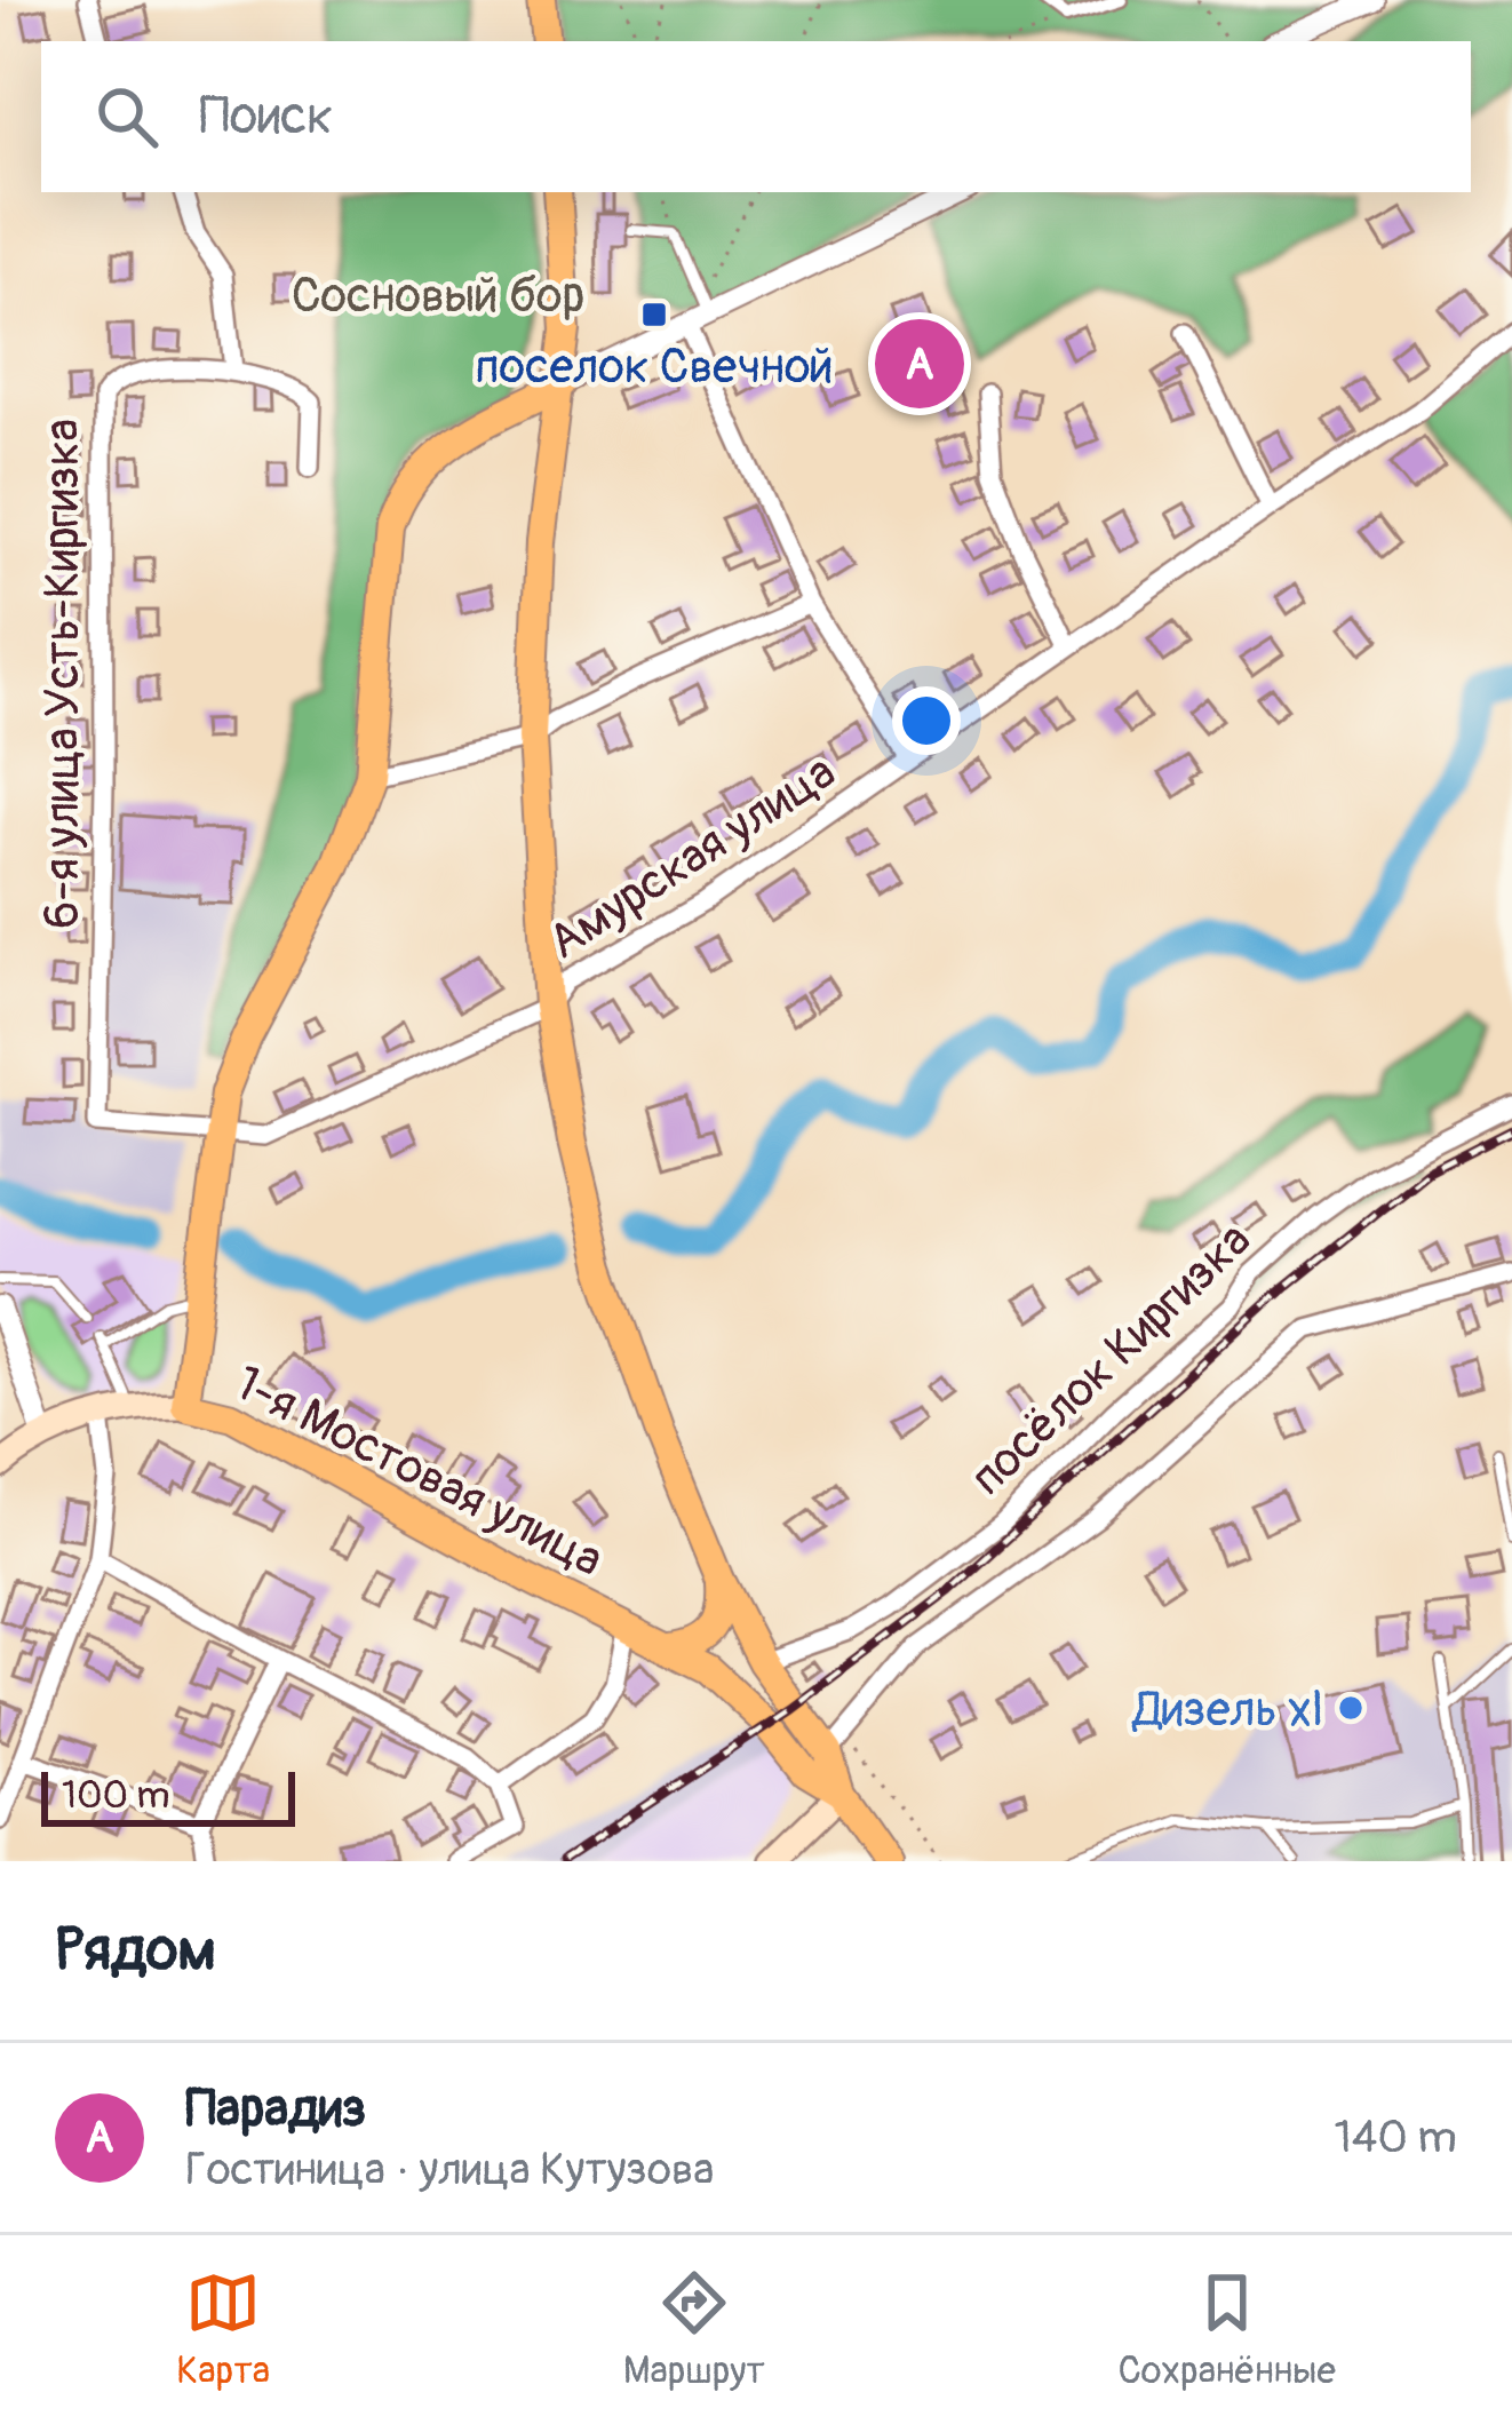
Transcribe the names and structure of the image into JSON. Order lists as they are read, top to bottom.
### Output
{
  "streets": {
    "main road": ["1-я Мостовая улица"],
    "street": ["6-я улица Усть-Киргизка", "Амурская улица", "посёлок Киргизка"]
  },
  "crossings": [
    ["6-я улица Усть-Киргизка", "Амурская улица"]
  ],
  "parks": ["Сосновый бор"],
  "places": {
    "transit": ["поселок Свечной"],
    "other": ["Дизель xl"]
  },
  "scale_bar": "100 m",
  "page": {
    "search": "Поиск",
    "pins": "A",
    "scale": "100 m",
    "heading": "Рядом",
    "list": [
      {
        "mark": "A",
        "name": "Парадиз",
        "note": "Гостиница · улица Кутузова",
        "value": "140 m"
      }
    ],
    "nav": ["Карта", "Маршрут", "Сохранённые"]
  }
}
